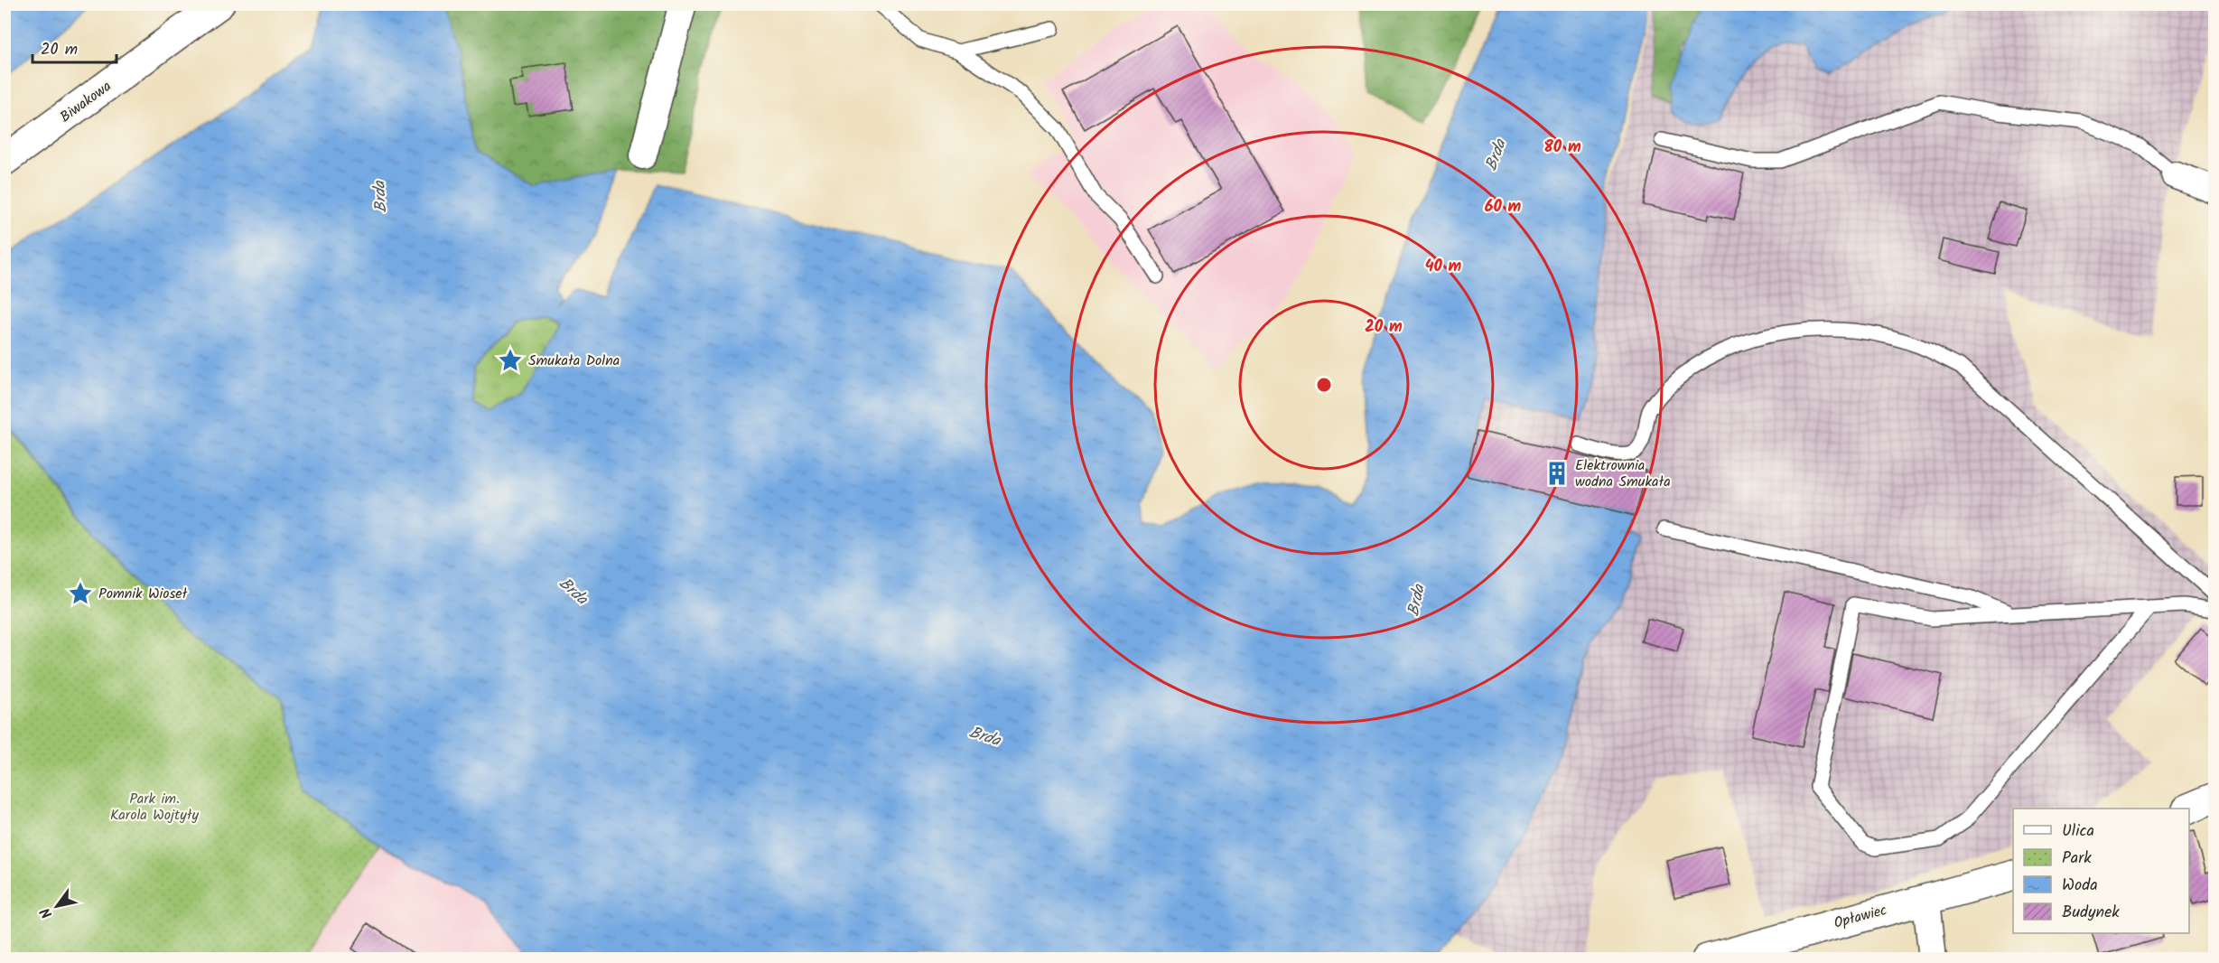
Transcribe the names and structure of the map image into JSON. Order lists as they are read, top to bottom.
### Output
{
  "streets": {
    "street": ["Biwakowa", "Opławiec"]
  },
  "water": ["Brda"],
  "parks": ["Park im. Karola Wojtyły"],
  "places": {
    "place": ["Smukała Dolna", "Pomnik Wioseł"],
    "building": ["Elektrownia wodna Smukała"]
  },
  "legend": [
    "Ulica",
    "Park",
    "Woda",
    "Budynek"
  ],
  "scale_bar": "20 m",
  "north": "bottom left",
  "rings": [
    "80 m",
    "60 m",
    "40 m",
    "20 m"
  ]
}
